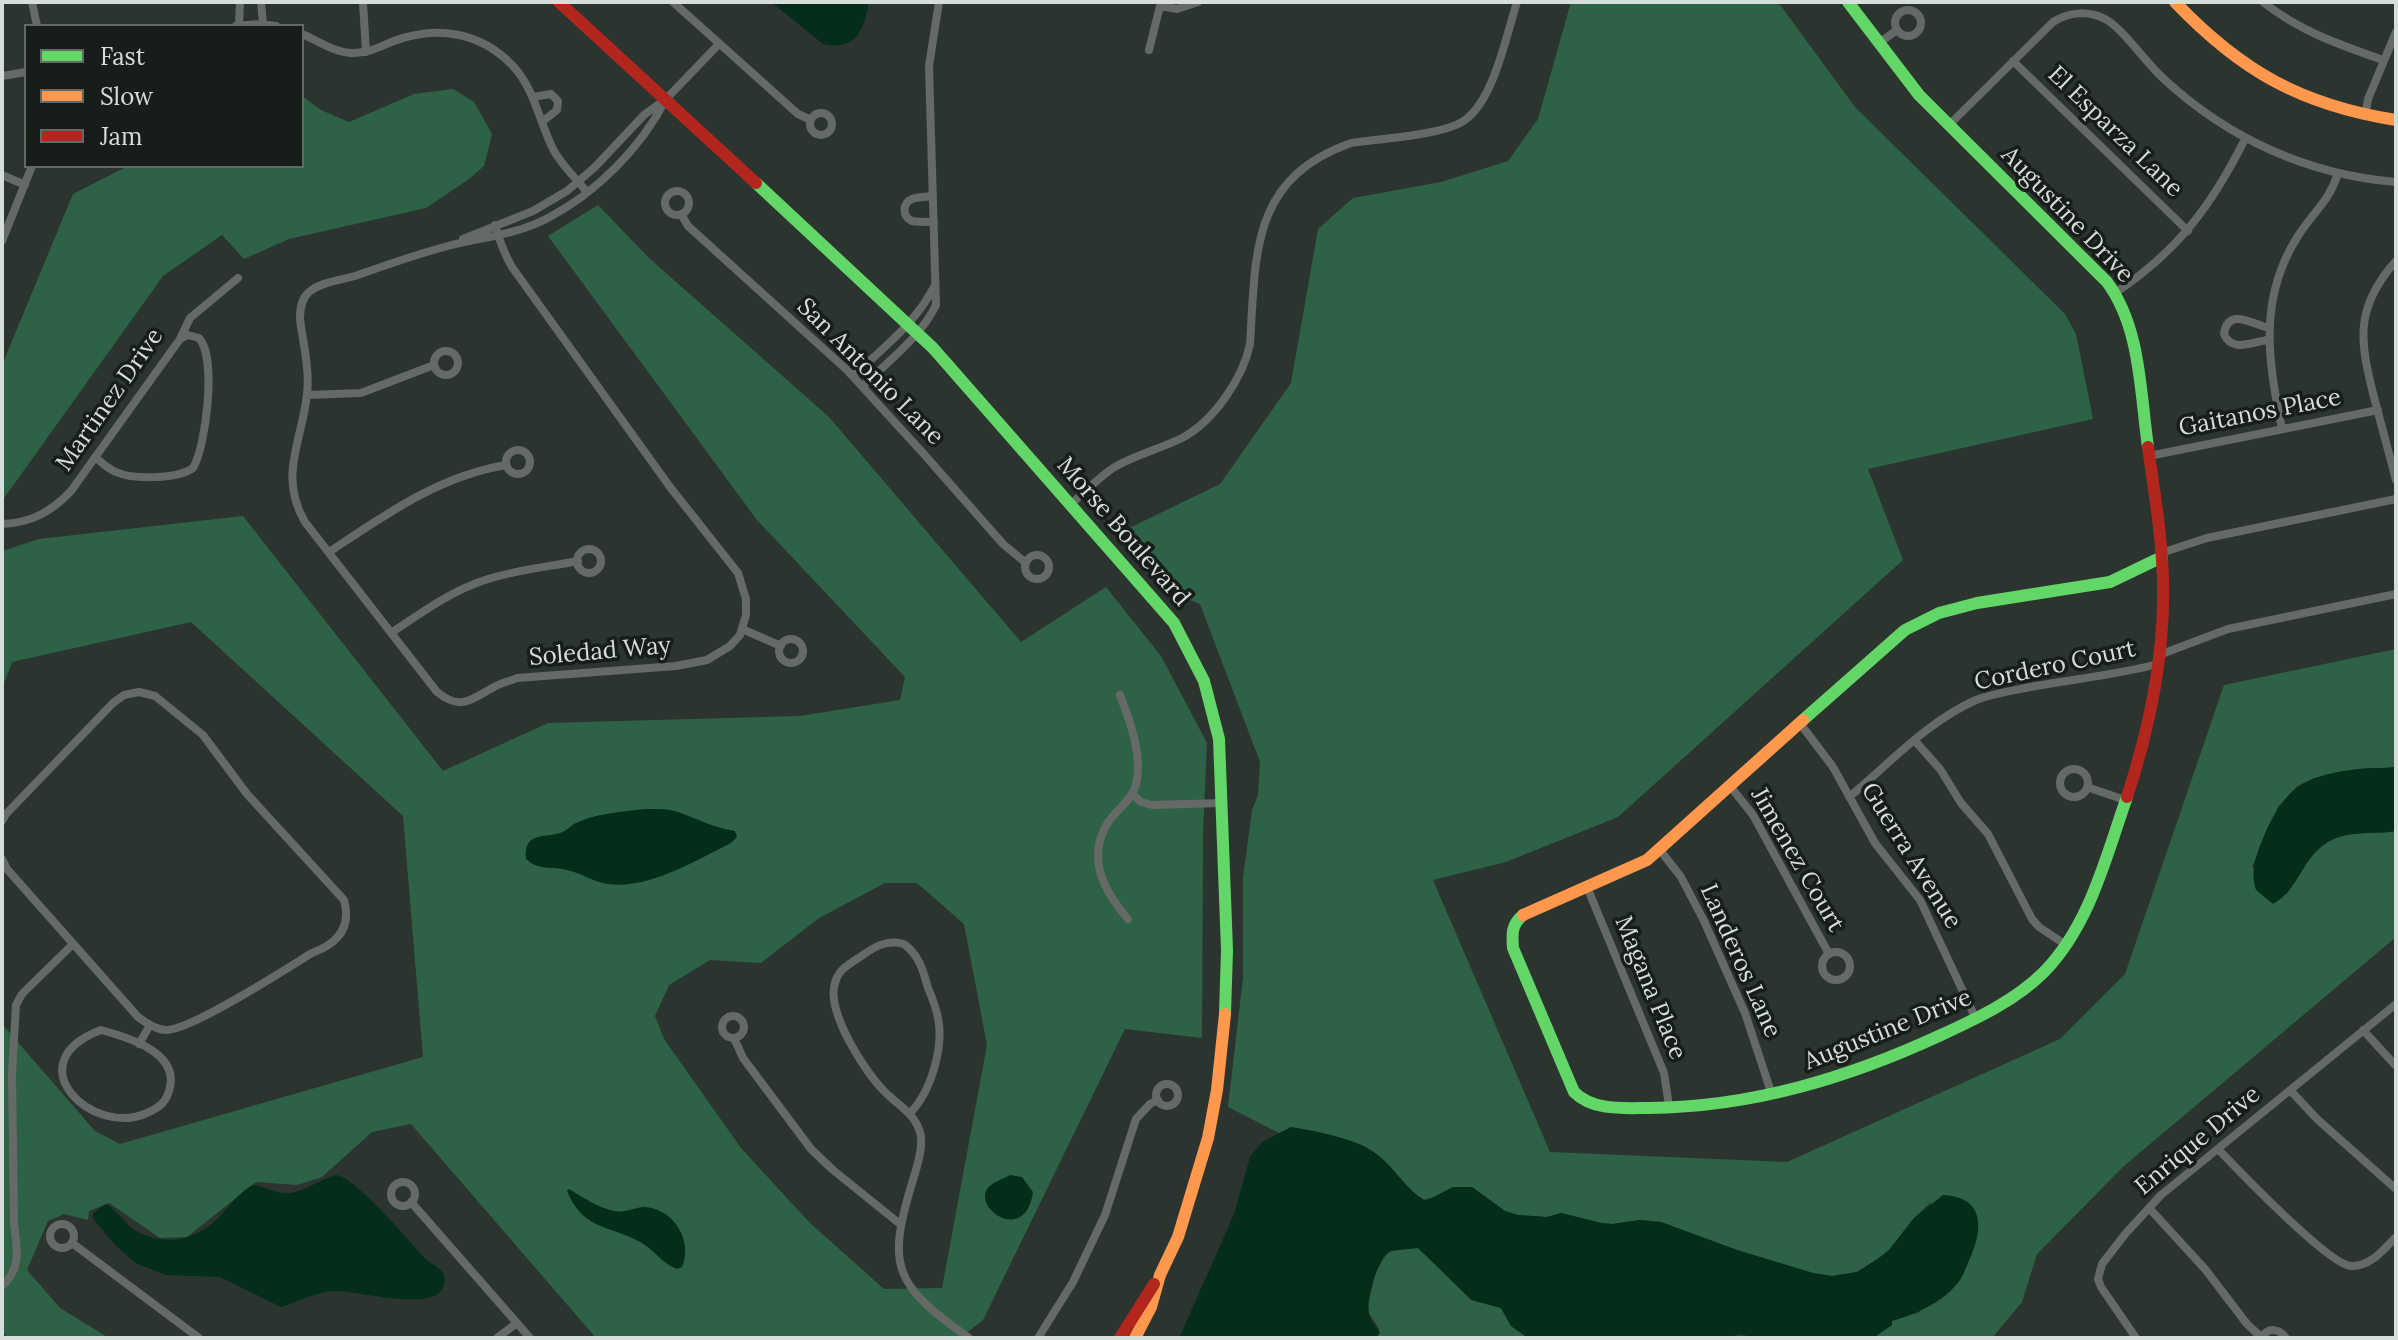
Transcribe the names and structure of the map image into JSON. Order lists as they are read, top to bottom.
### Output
{
  "streets": {
    "street": [
      "El Esparza Lane",
      "Augustine Drive",
      "San Antonio Lane",
      "Martinez Drive",
      "Gaitanos Place",
      "Morse Boulevard",
      "Soledad Way",
      "Cordero Court",
      "Guerra Avenue",
      "Jimenez Court",
      "Landeros Lane",
      "Magana Place",
      "Enrique Drive"
    ]
  },
  "crossings": [
    ["Augustine Drive", "Gaitanos Place"],
    ["Augustine Drive", "Cordero Court"],
    ["Augustine Drive", "Guerra Avenue"],
    ["Augustine Drive", "Jimenez Court"],
    ["Augustine Drive", "Landeros Lane"],
    ["Augustine Drive", "Magana Place"],
    ["Morse Boulevard", "Soledad Way"],
    ["Cordero Court", "Guerra Avenue"]
  ],
  "legend": ["Fast", "Slow", "Jam"]
}
